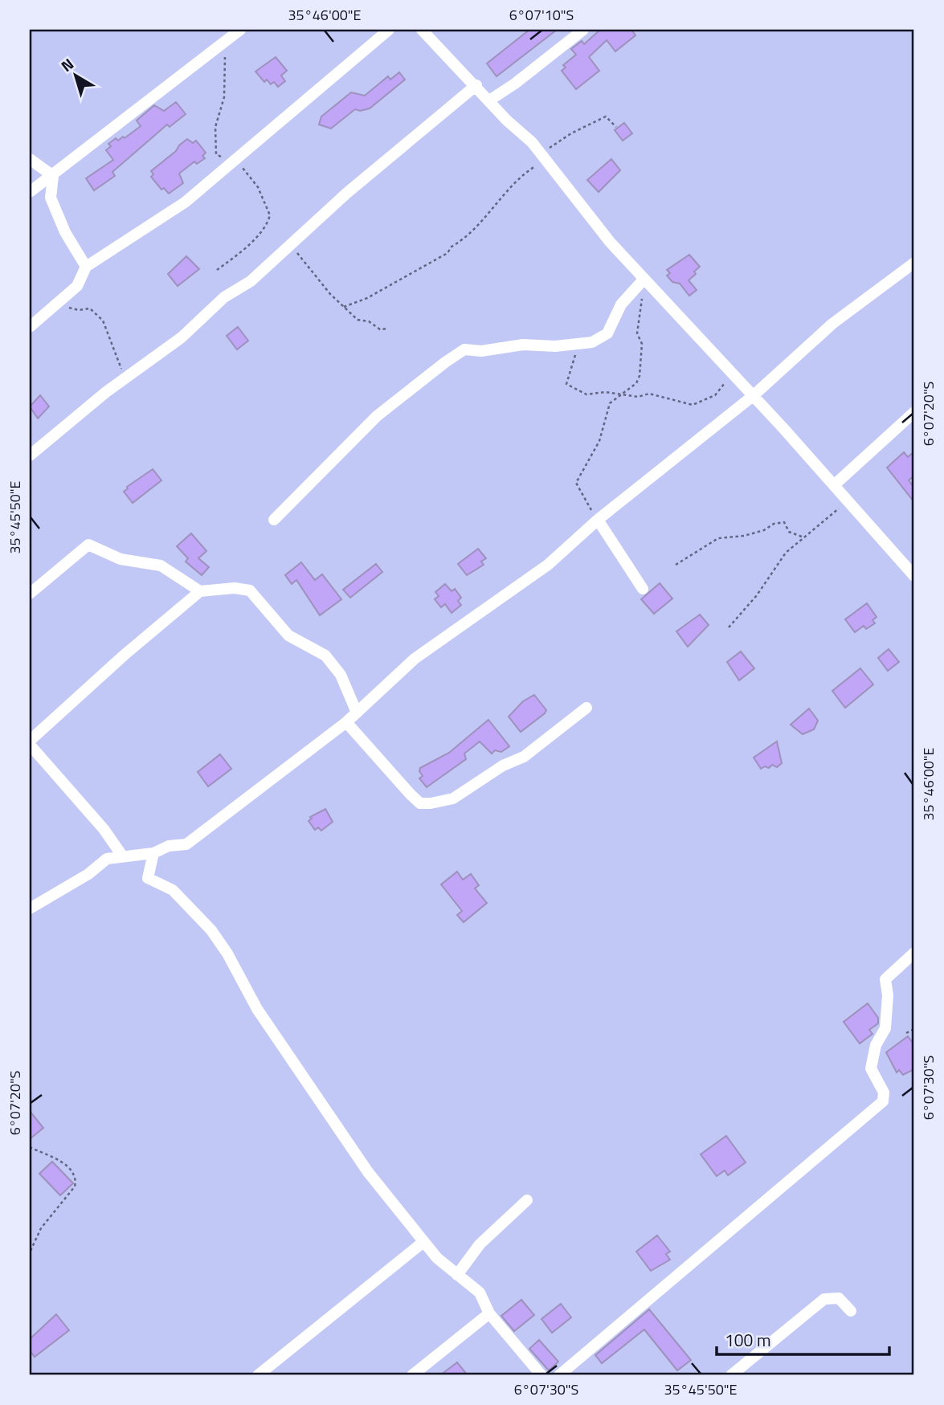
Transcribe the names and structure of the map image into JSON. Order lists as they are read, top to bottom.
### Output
{
  "scale_bar": "100 m",
  "north": "top left",
  "coordinates": [
    "35°46'00\"E",
    "6°07'10\"S",
    "6°07'20\"S",
    "35°45'50\"E",
    "6°07'30\"S"
  ]
}
